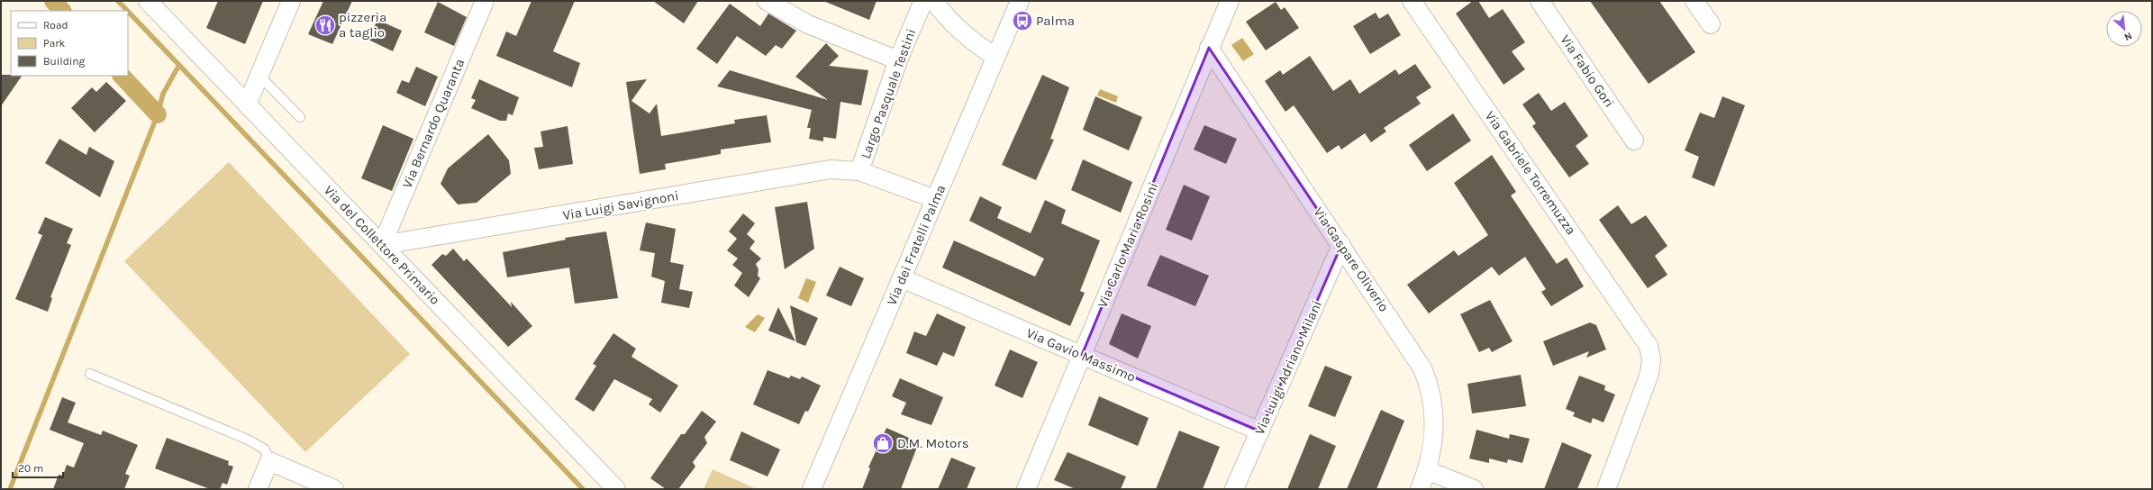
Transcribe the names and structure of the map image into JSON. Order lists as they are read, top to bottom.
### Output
{
  "streets": {
    "street": [
      "Via Fabio Gori",
      "Largo Pasquale Testini",
      "Via Bernardo Quaranta",
      "Via Gabriele Torremuzza",
      "Via Luigi Savignoni",
      "Via del Collettore Primario",
      "Via dei Fratelli Palma",
      "Via Carlo Maria Rosini",
      "Via Gaspare Oliverio",
      "Via Gavio Massimo",
      "Via Luigi Adriano Milani"
    ]
  },
  "crossings": [
    ["Largo Pasquale Testini", "Via Luigi Savignoni"],
    ["Largo Pasquale Testini", "Via dei Fratelli Palma"],
    ["Via Bernardo Quaranta", "Via Luigi Savignoni"],
    ["Via Bernardo Quaranta", "Via del Collettore Primario"],
    ["Via Luigi Savignoni", "Via del Collettore Primario"],
    ["Via dei Fratelli Palma", "Via Gavio Massimo"],
    ["Via Carlo Maria Rosini", "Via Gaspare Oliverio"],
    ["Via Carlo Maria Rosini", "Via Gavio Massimo"],
    ["Via Gaspare Oliverio", "Via Luigi Adriano Milani"],
    ["Via Gavio Massimo", "Via Luigi Adriano Milani"]
  ],
  "places": {
    "bus stop": ["Palma"],
    "restaurant": ["pizzeria a taglio"],
    "shop": ["D.M. Motors"]
  },
  "legend": ["Road", "Park", "Building"],
  "scale_bar": "20 m",
  "north": "bottom right"
}
